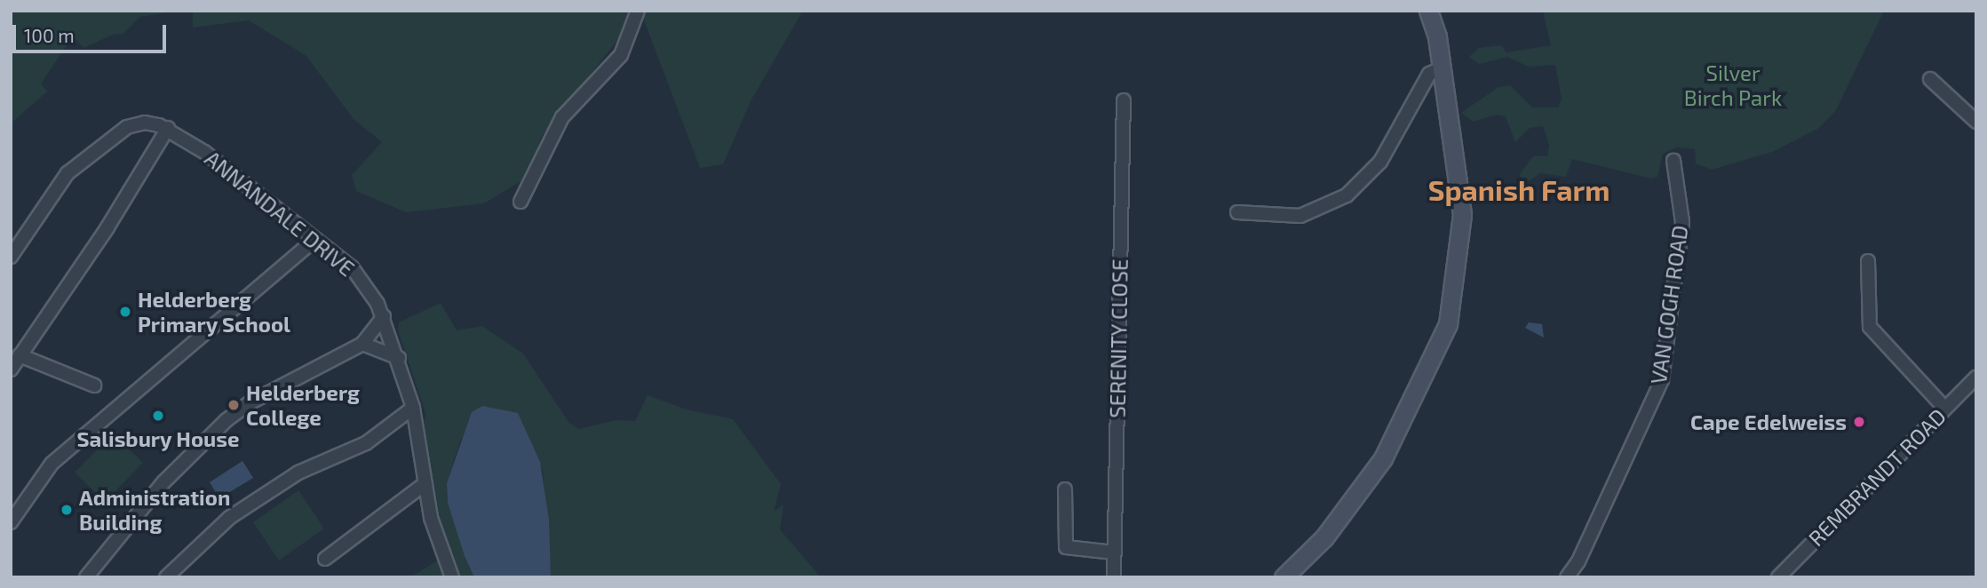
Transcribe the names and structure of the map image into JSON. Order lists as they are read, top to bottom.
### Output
{
  "streets": {
    "street": [
      "ANNANDALE DRIVE",
      "VAN GOGH ROAD",
      "SERENITY CLOSE",
      "REMBRANDT ROAD"
    ]
  },
  "districts": ["Spanish Farm"],
  "parks": ["Silver Birch Park"],
  "places": [
    "Helderberg Primary School",
    "Helderberg College",
    "Salisbury House",
    "Cape Edelweiss",
    "Administration Building"
  ],
  "scale_bar": "100 m"
}
